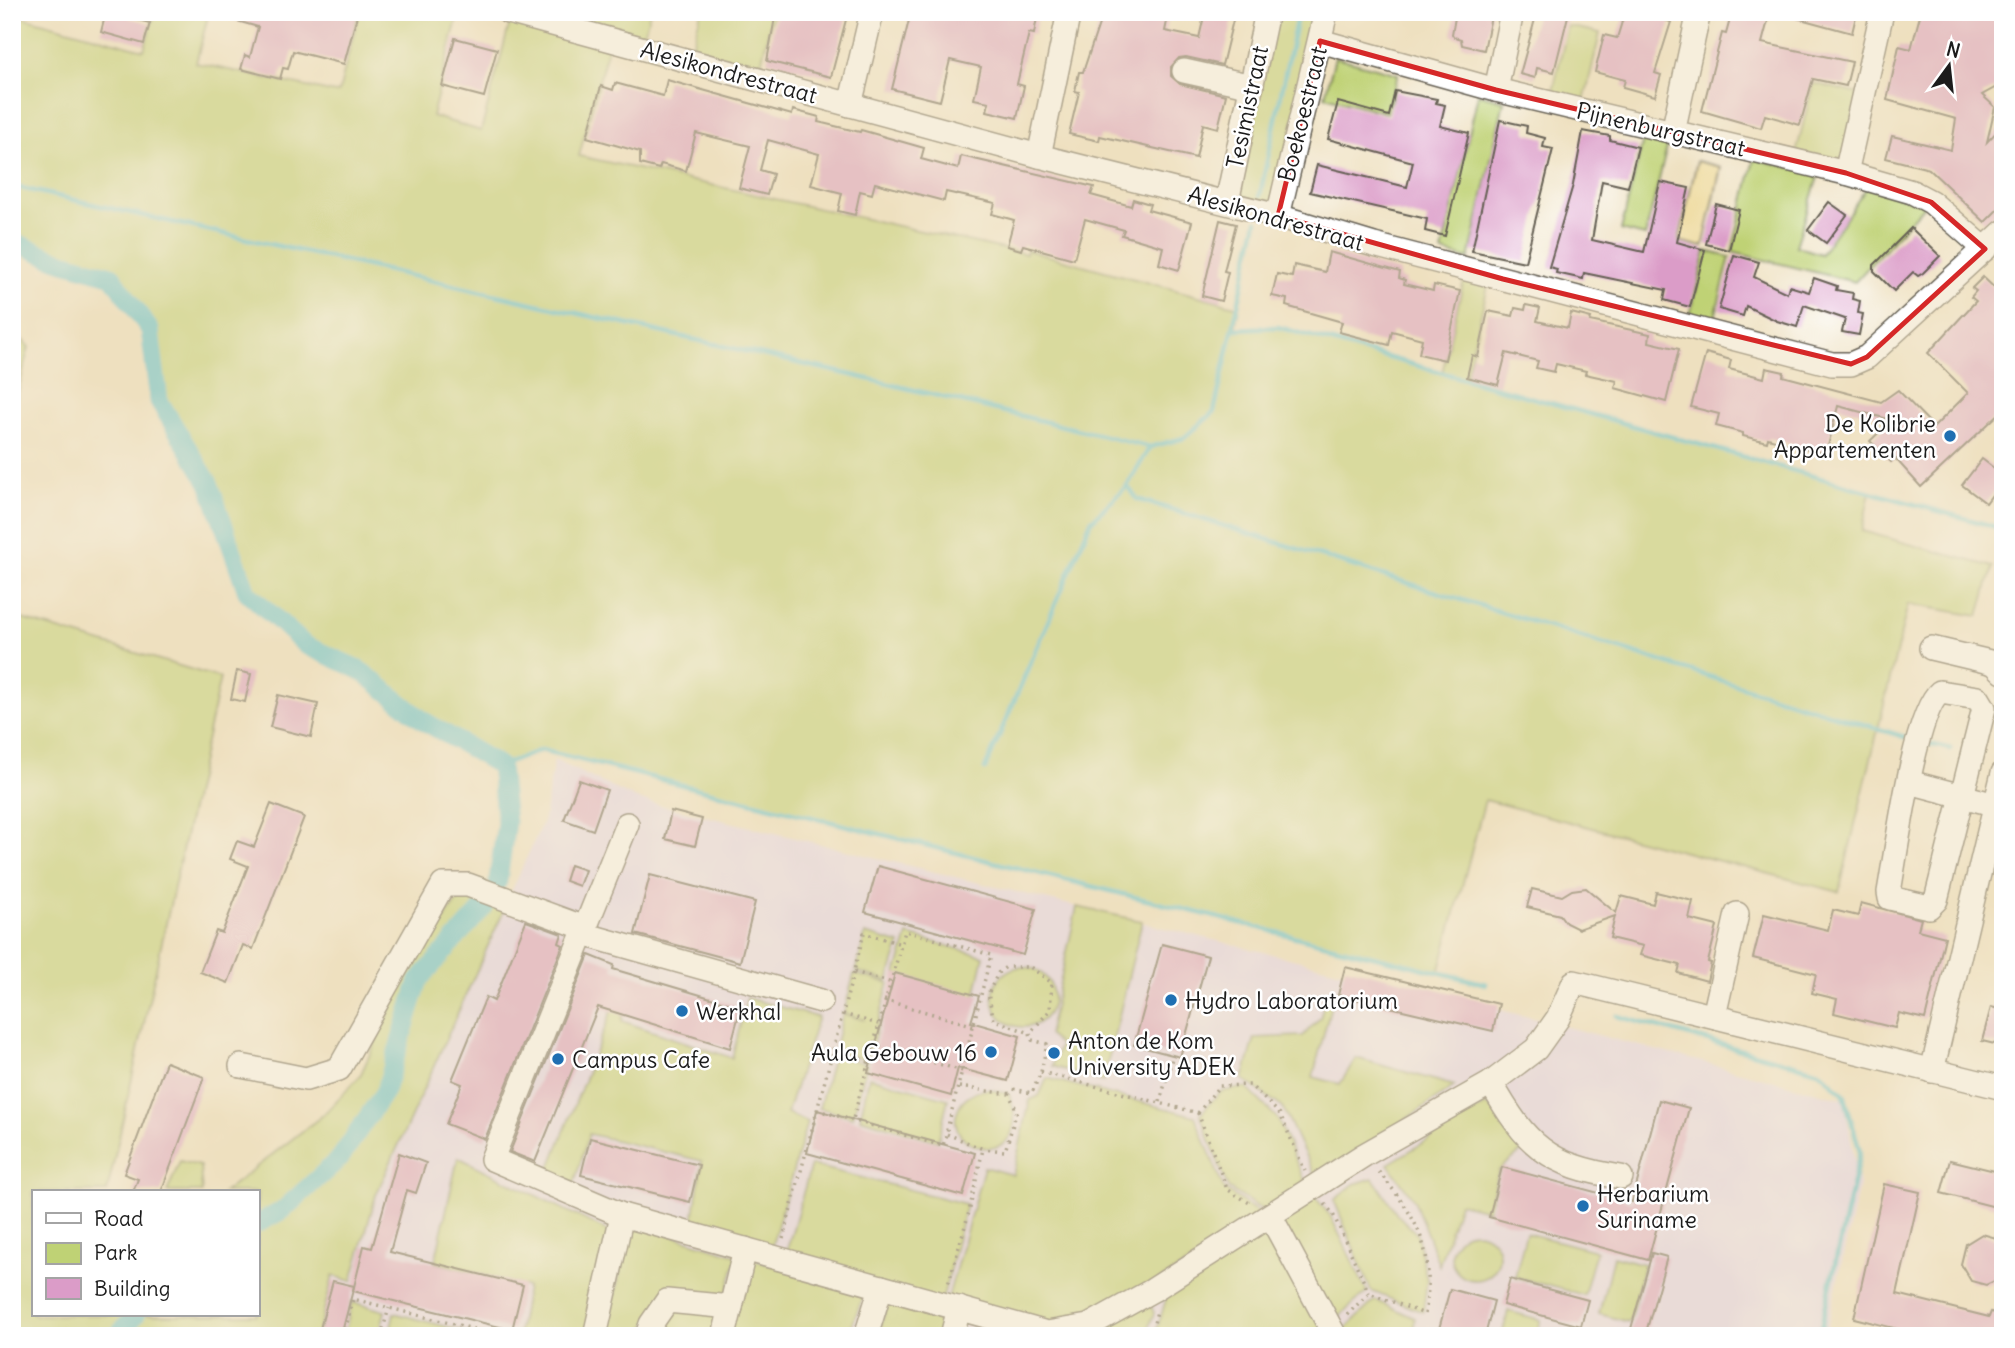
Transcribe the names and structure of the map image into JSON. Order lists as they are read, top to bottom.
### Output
{
  "streets": {
    "street": [
      "Alesikondrestraat",
      "Tesimistraat",
      "Boekoestraat",
      "Pijnenburgstraat"
    ]
  },
  "crossings": [
    ["Alesikondrestraat", "Tesimistraat"],
    ["Alesikondrestraat", "Boekoestraat"],
    ["Alesikondrestraat", "Pijnenburgstraat"],
    ["Boekoestraat", "Pijnenburgstraat"]
  ],
  "places": [
    "De Kolibrie Appartementen",
    "Hydro Laboratorium",
    "Werkhal",
    "Aula Gebouw 16",
    "Anton de Kom University ADEK",
    "Campus Cafe",
    "Herbarium Suriname"
  ],
  "legend": ["Road", "Park", "Building"],
  "north": "top"
}
